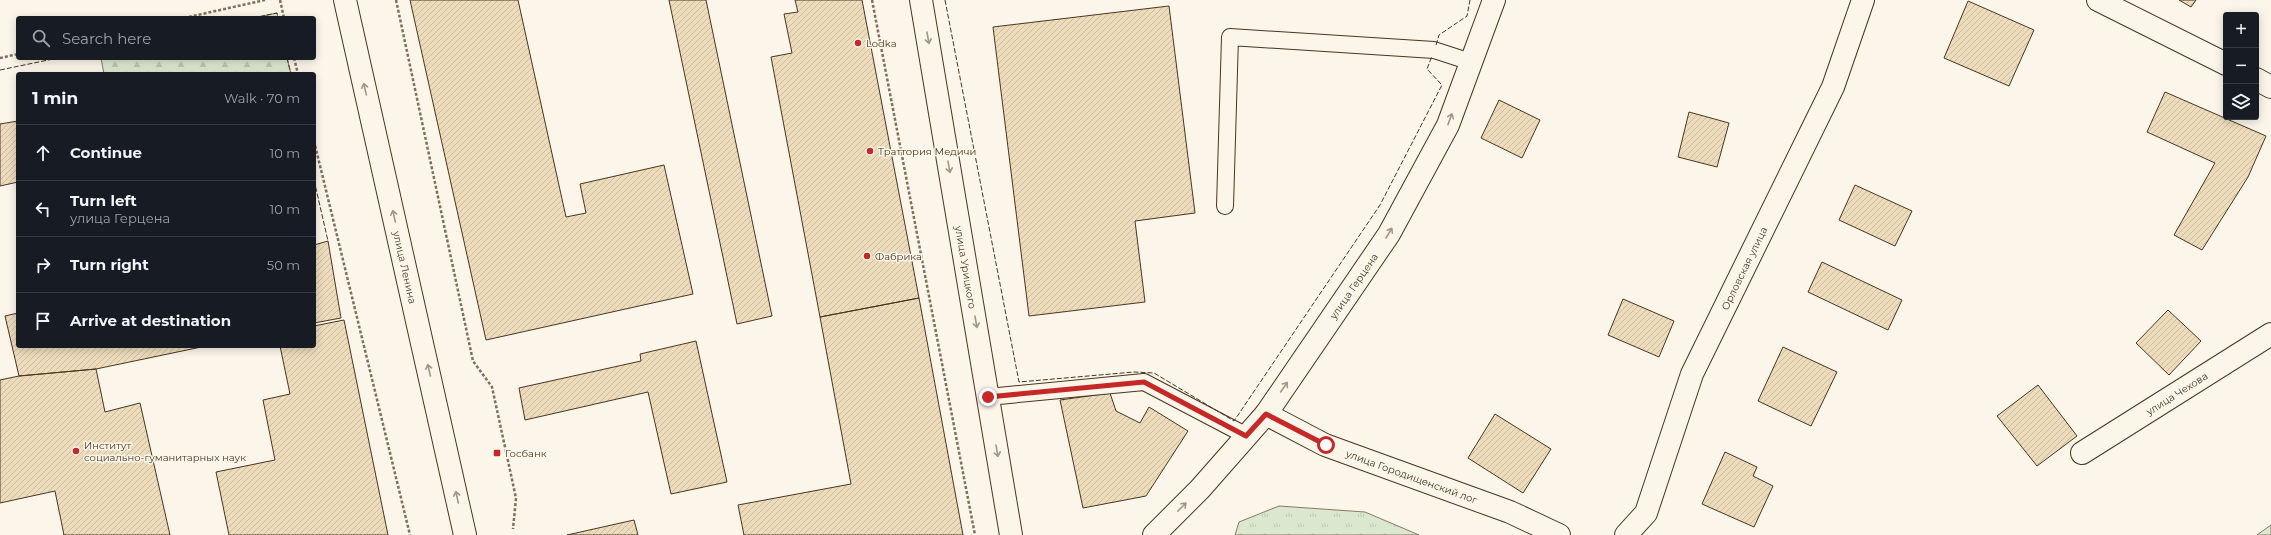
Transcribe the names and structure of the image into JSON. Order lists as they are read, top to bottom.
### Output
{
  "streets": {
    "street": [
      "улица Ленина",
      "улица Урицкого",
      "Орловская улица",
      "улица Герцена",
      "улица Чехова",
      "улица Городищенский лог"
    ]
  },
  "crossings": [
    ["улица Герцена", "улица Городищенский лог"]
  ],
  "one_way": ["улица Ленина", "улица Урицкого", "улица Герцена"],
  "places": {
    "other": [
      "Lodka",
      "Траттория Медичи",
      "Фабрика",
      "Институт социально-гуманитарных наук"
    ],
    "transit": ["Госбанк"]
  },
  "page": {
    "map_buttons": ["+", "−"],
    "search": "Search here",
    "heading": ["1 min", "Walk · 70 m"],
    "list": [
      ["Continue", "10 m"],
      ["Turn left", "улица Герцена", "10 m"],
      ["Turn right", "50 m"],
      "Arrive at destination"
    ]
  }
}
